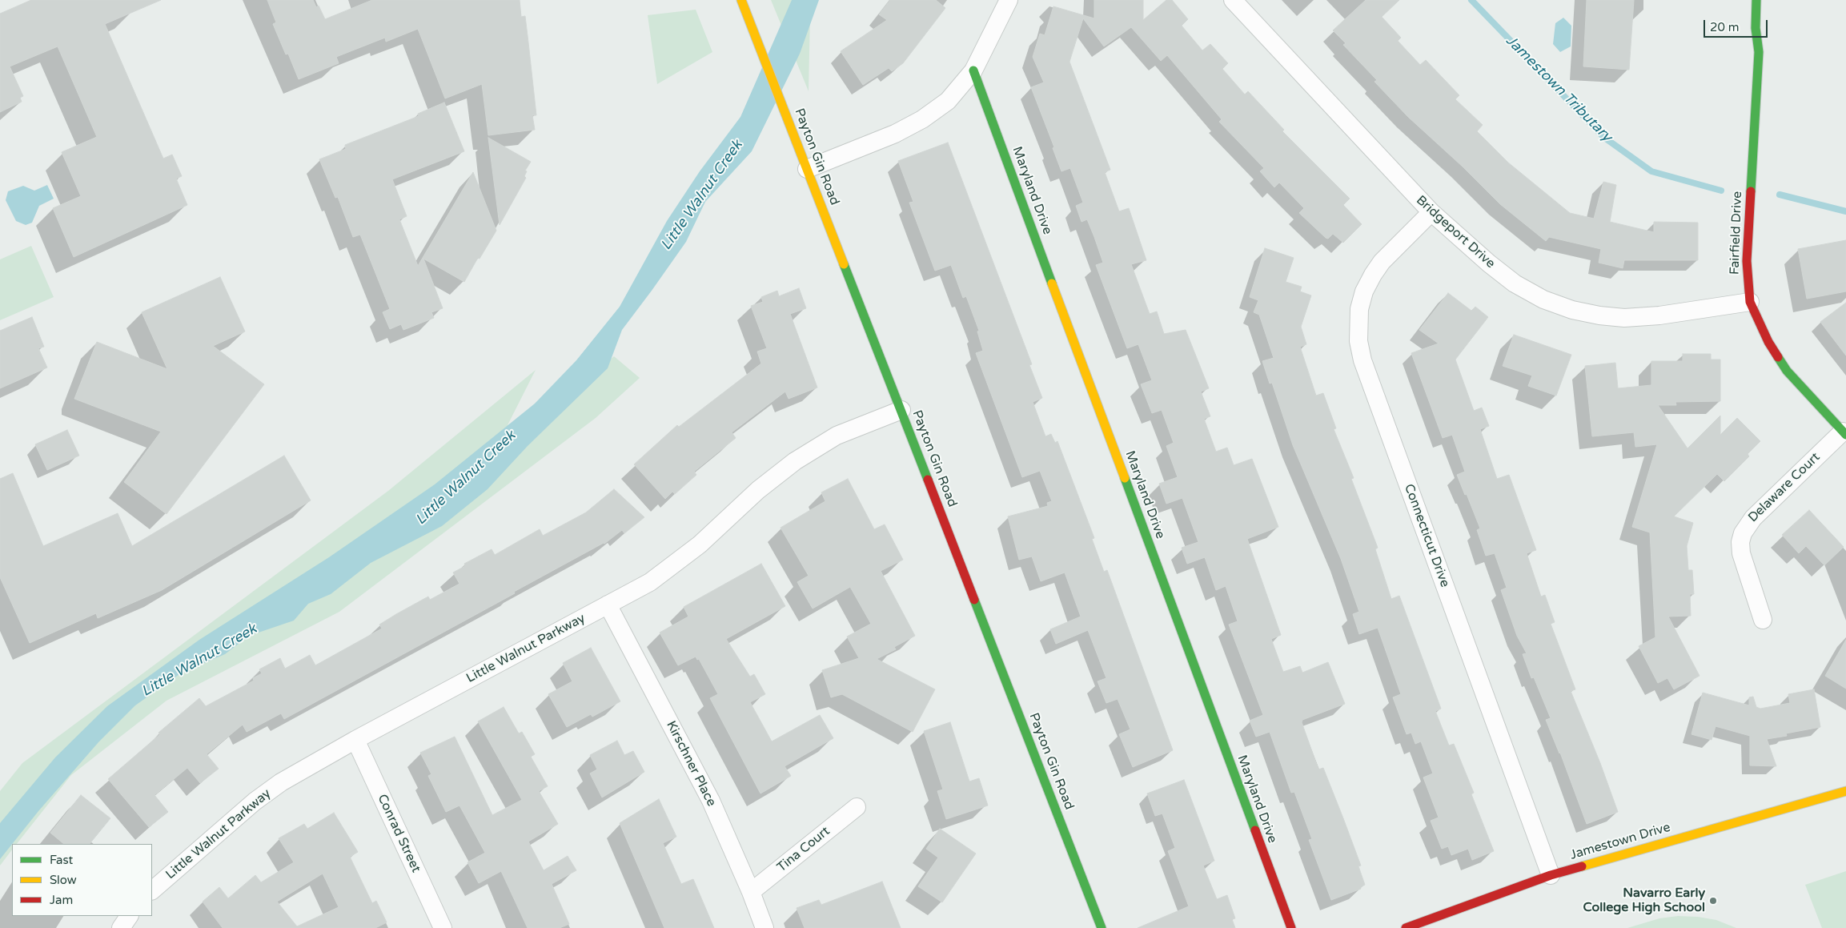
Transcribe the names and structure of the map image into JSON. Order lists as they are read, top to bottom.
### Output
{
  "streets": {
    "street": [
      "Payton Gin Road",
      "Maryland Drive",
      "Bridgeport Drive",
      "Fairfield Drive",
      "Delaware Court",
      "Connecticut Drive",
      "Little Walnut Parkway",
      "Kirschner Place",
      "Conrad Street",
      "Jamestown Drive",
      "Tina Court"
    ]
  },
  "crossings": [
    ["Payton Gin Road", "Little Walnut Parkway"],
    ["Bridgeport Drive", "Fairfield Drive"],
    ["Bridgeport Drive", "Connecticut Drive"],
    ["Fairfield Drive", "Delaware Court"],
    ["Connecticut Drive", "Jamestown Drive"],
    ["Little Walnut Parkway", "Kirschner Place"],
    ["Little Walnut Parkway", "Conrad Street"],
    ["Kirschner Place", "Tina Court"]
  ],
  "water": ["Jamestown Tributary", "Little Walnut Creek"],
  "places": ["Navarro Early College High School"],
  "legend": ["Fast", "Slow", "Jam"],
  "scale_bar": "20 m"
}
